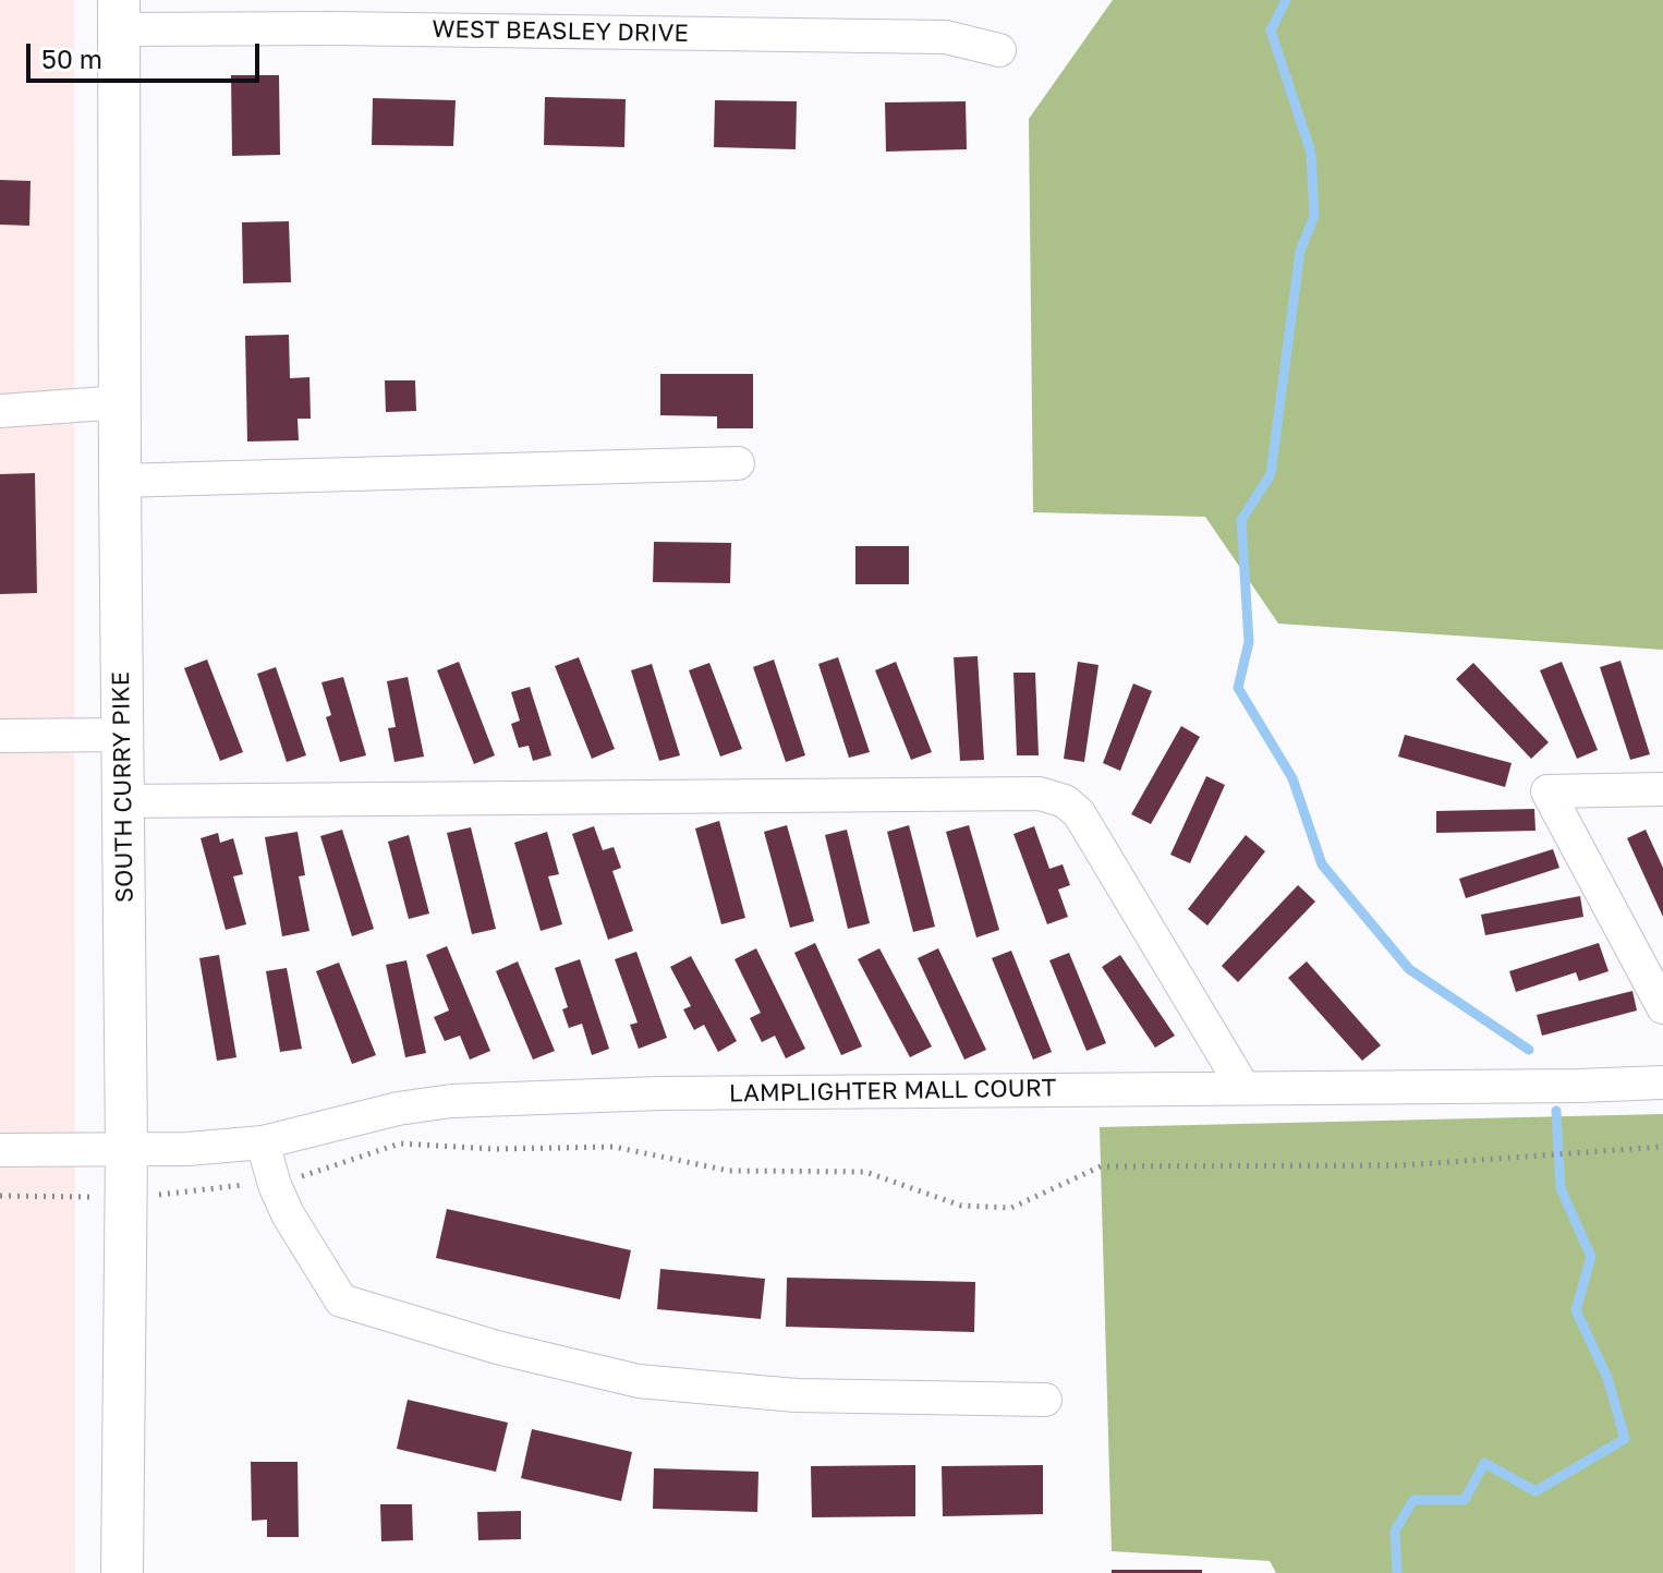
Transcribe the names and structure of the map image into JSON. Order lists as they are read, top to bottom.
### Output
{
  "streets": {
    "main road": ["SOUTH CURRY PIKE"],
    "street": ["WEST BEASLEY DRIVE", "LAMPLIGHTER MALL COURT"]
  },
  "crossings": [
    ["WEST BEASLEY DRIVE", "SOUTH CURRY PIKE"],
    ["SOUTH CURRY PIKE", "LAMPLIGHTER MALL COURT"]
  ],
  "scale_bar": "50 m"
}
